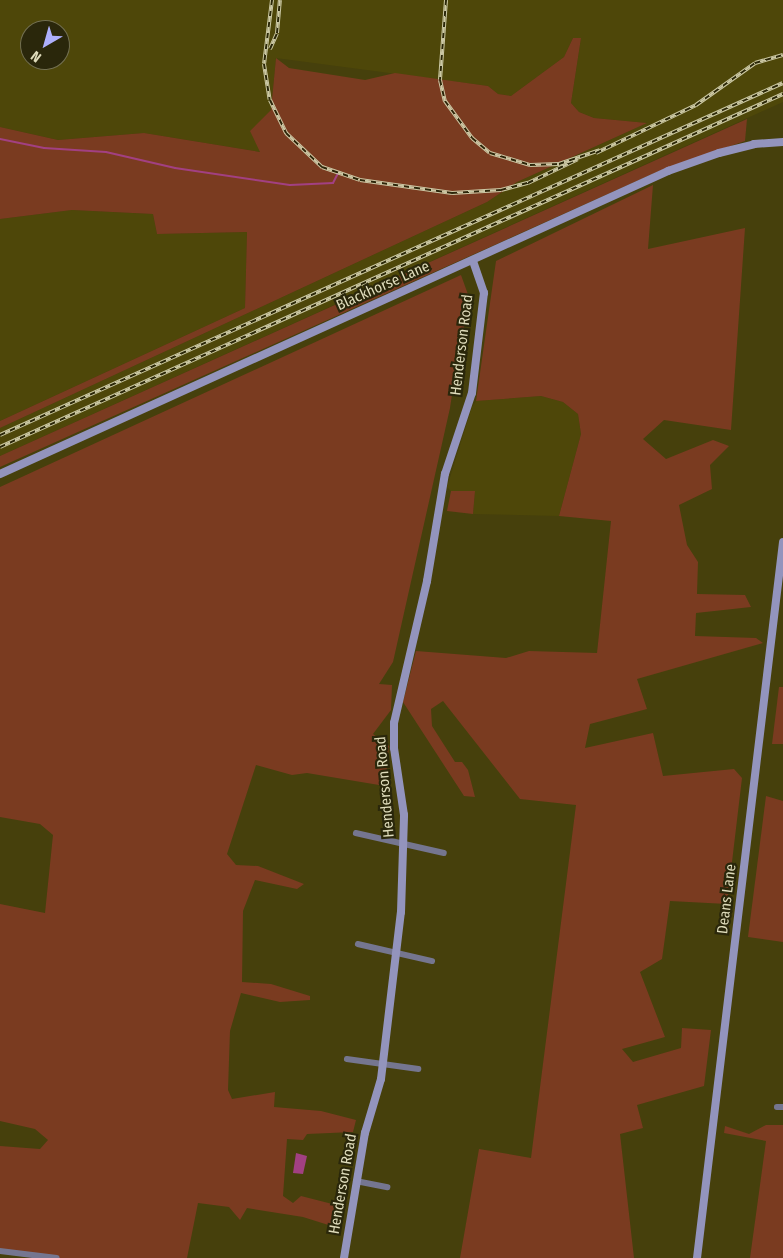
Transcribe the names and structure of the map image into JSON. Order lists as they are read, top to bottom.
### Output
{
  "streets": {
    "street": ["Blackhorse Lane", "Henderson Road", "Deans Lane"]
  },
  "crossings": [
    ["Blackhorse Lane", "Henderson Road"]
  ],
  "north": "bottom left"
}
